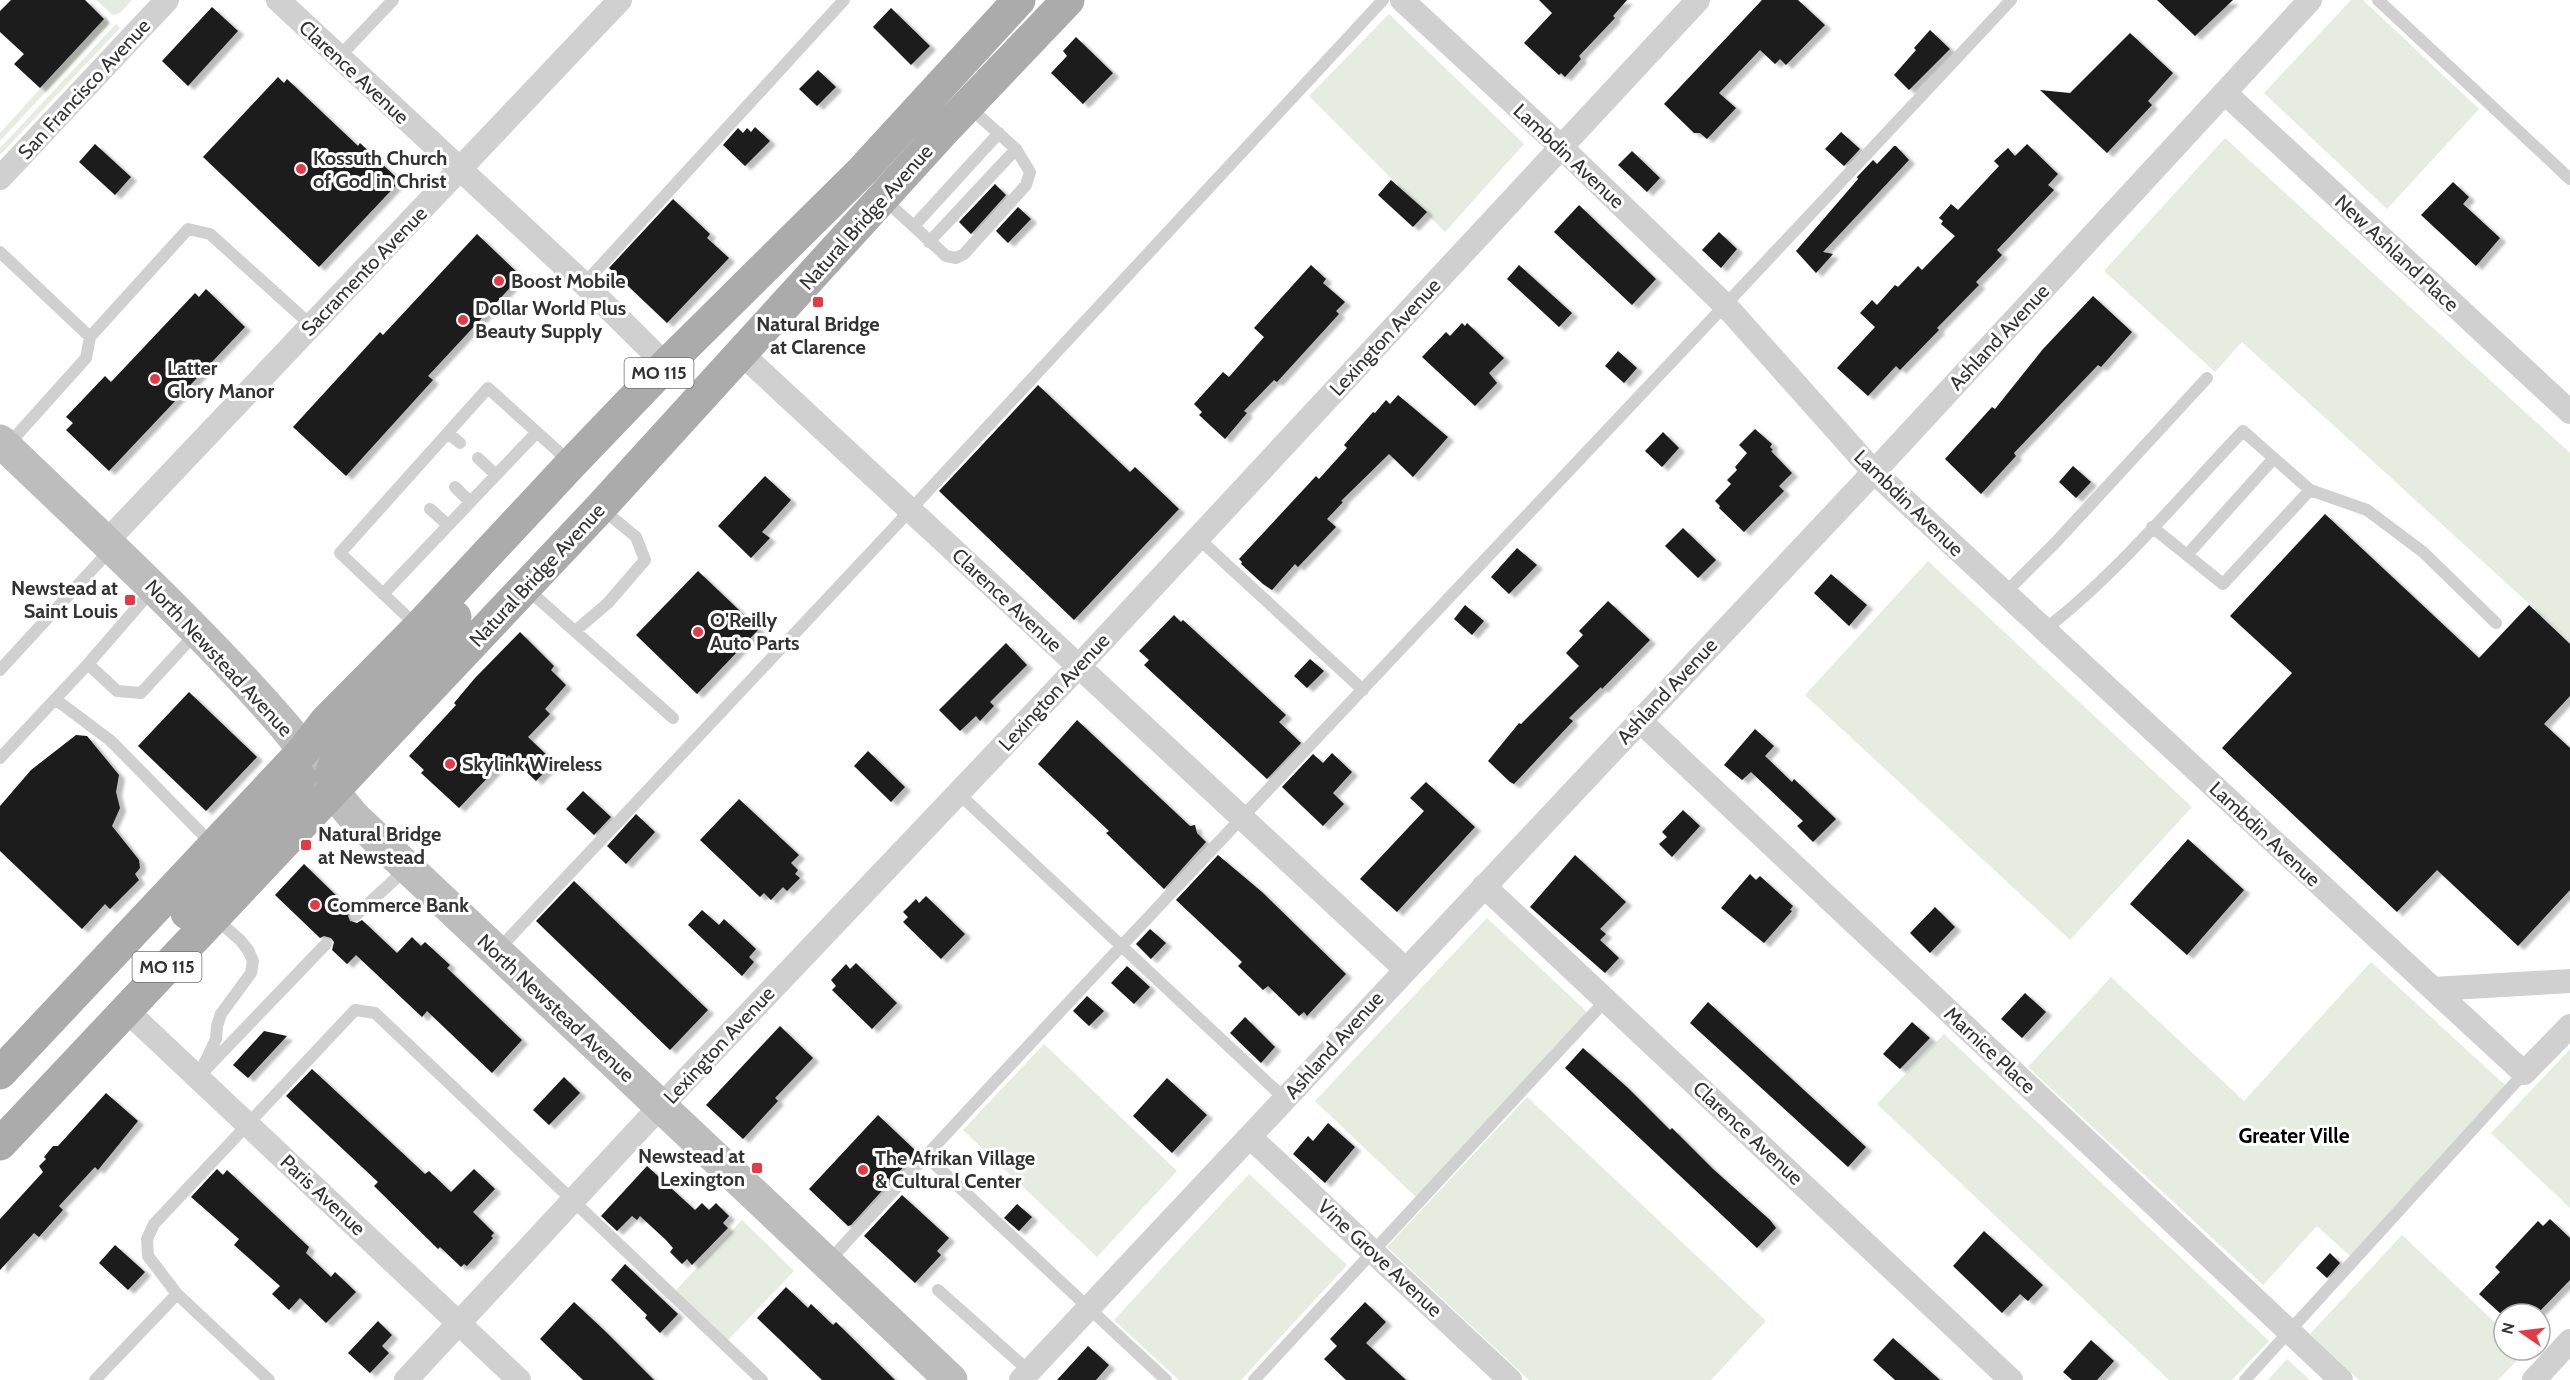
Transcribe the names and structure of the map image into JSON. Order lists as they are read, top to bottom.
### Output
{
  "streets": {
    "main road": ["Natural Bridge Avenue", "MO 115"],
    "street": [
      "Clarence Avenue",
      "San Francisco Avenue",
      "Lambdin Avenue",
      "New Ashland Place",
      "Sacramento Avenue",
      "Lexington Avenue",
      "Ashland Avenue",
      "North Newstead Avenue",
      "Marnice Place",
      "Paris Avenue",
      "Vine Grove Avenue"
    ]
  },
  "crossings": [
    ["Clarence Avenue", "Natural Bridge Avenue"],
    ["Clarence Avenue", "Sacramento Avenue"],
    ["Clarence Avenue", "Lexington Avenue"],
    ["Clarence Avenue", "Ashland Avenue"],
    ["Lambdin Avenue", "Lexington Avenue"],
    ["Lambdin Avenue", "Ashland Avenue"],
    ["Natural Bridge Avenue", "North Newstead Avenue"],
    ["Natural Bridge Avenue", "Paris Avenue"],
    ["New Ashland Place", "Ashland Avenue"],
    ["Sacramento Avenue", "North Newstead Avenue"],
    ["Lexington Avenue", "North Newstead Avenue"],
    ["Lexington Avenue", "Paris Avenue"],
    ["Ashland Avenue", "Marnice Place"],
    ["Ashland Avenue", "Vine Grove Avenue"]
  ],
  "districts": ["Greater Ville"],
  "places": {
    "other": [
      "Kossuth Church of God in Christ",
      "Boost Mobile",
      "Dollar World Plus Beauty Supply",
      "Latter Glory Manor",
      "O'Reilly Auto Parts",
      "Skylink Wireless",
      "Commerce Bank",
      "The Afrikan Village & Cultural Center"
    ],
    "transit": [
      "Natural Bridge at Clarence",
      "Newstead at Saint Louis",
      "Natural Bridge at Newstead",
      "Newstead at Lexington"
    ]
  },
  "north": "left"
}
